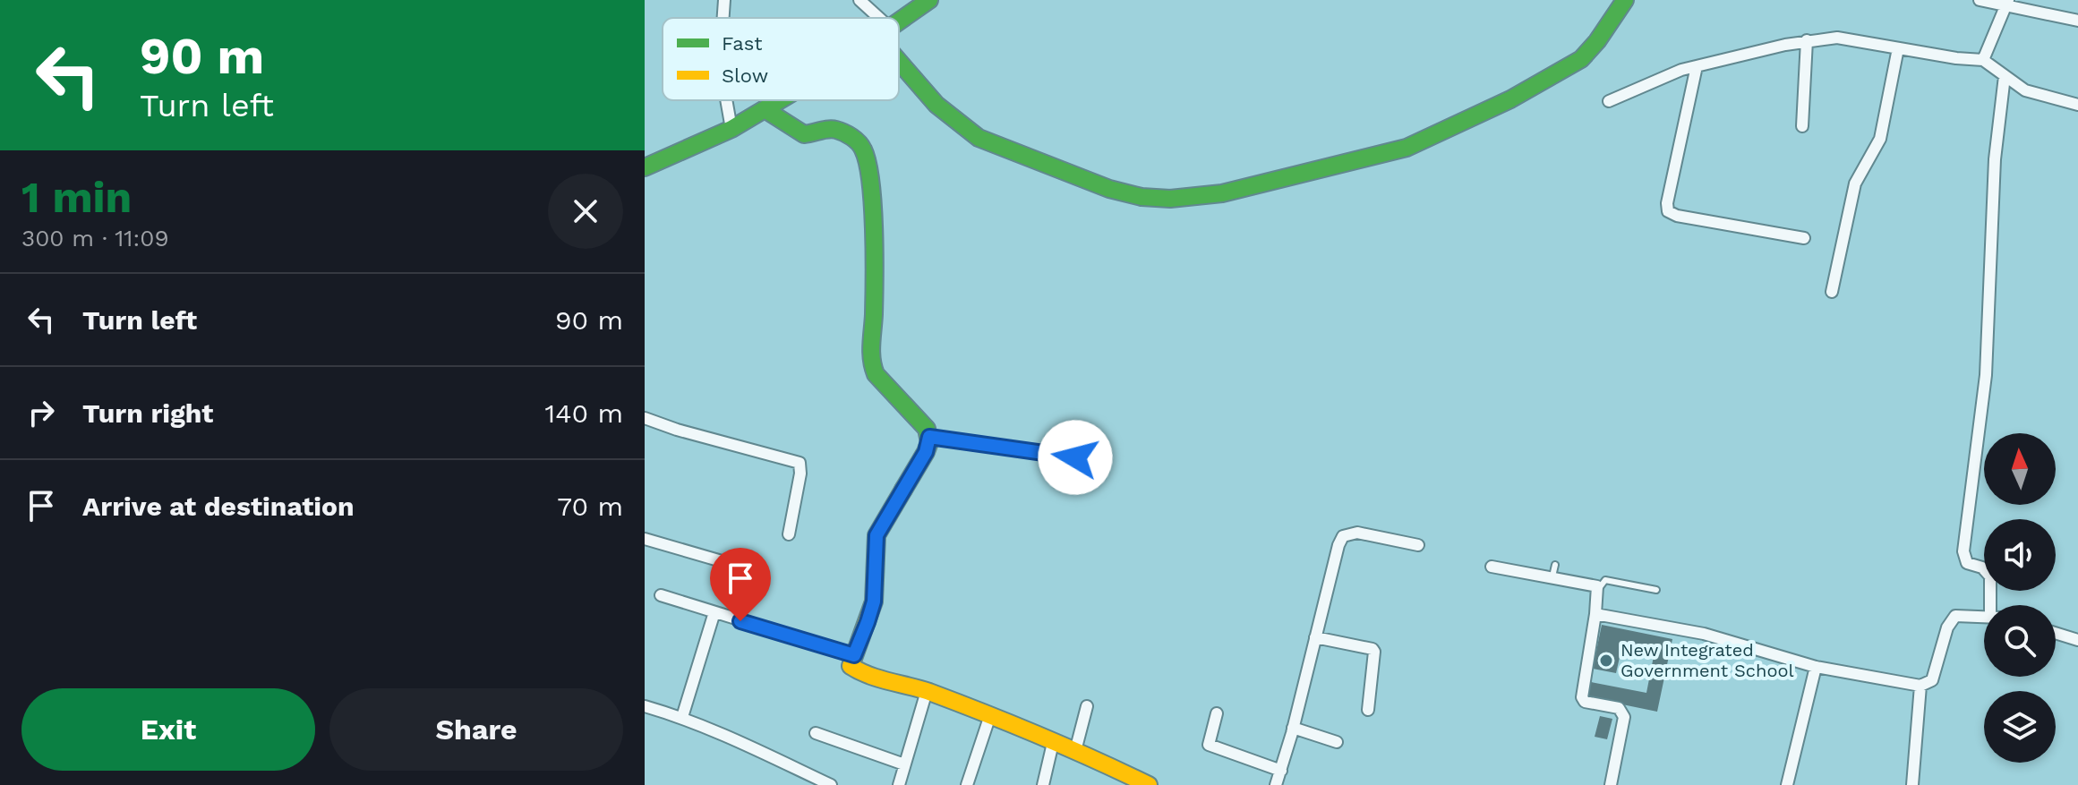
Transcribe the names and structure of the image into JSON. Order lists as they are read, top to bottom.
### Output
{
  "places": ["New Integrated Government School"],
  "legend": ["Fast", "Slow"],
  "north": "top",
  "page": {
    "turn": ["90 m", "Turn left"],
    "heading": ["1 min", "300 m · 11:09"],
    "list": [
      {
        "name": "Turn left",
        "value": "90 m"
      },
      {
        "name": "Turn right",
        "value": "140 m"
      },
      {
        "name": "Arrive at destination",
        "value": "70 m"
      }
    ],
    "buttons": ["Exit", "Share"]
  }
}
